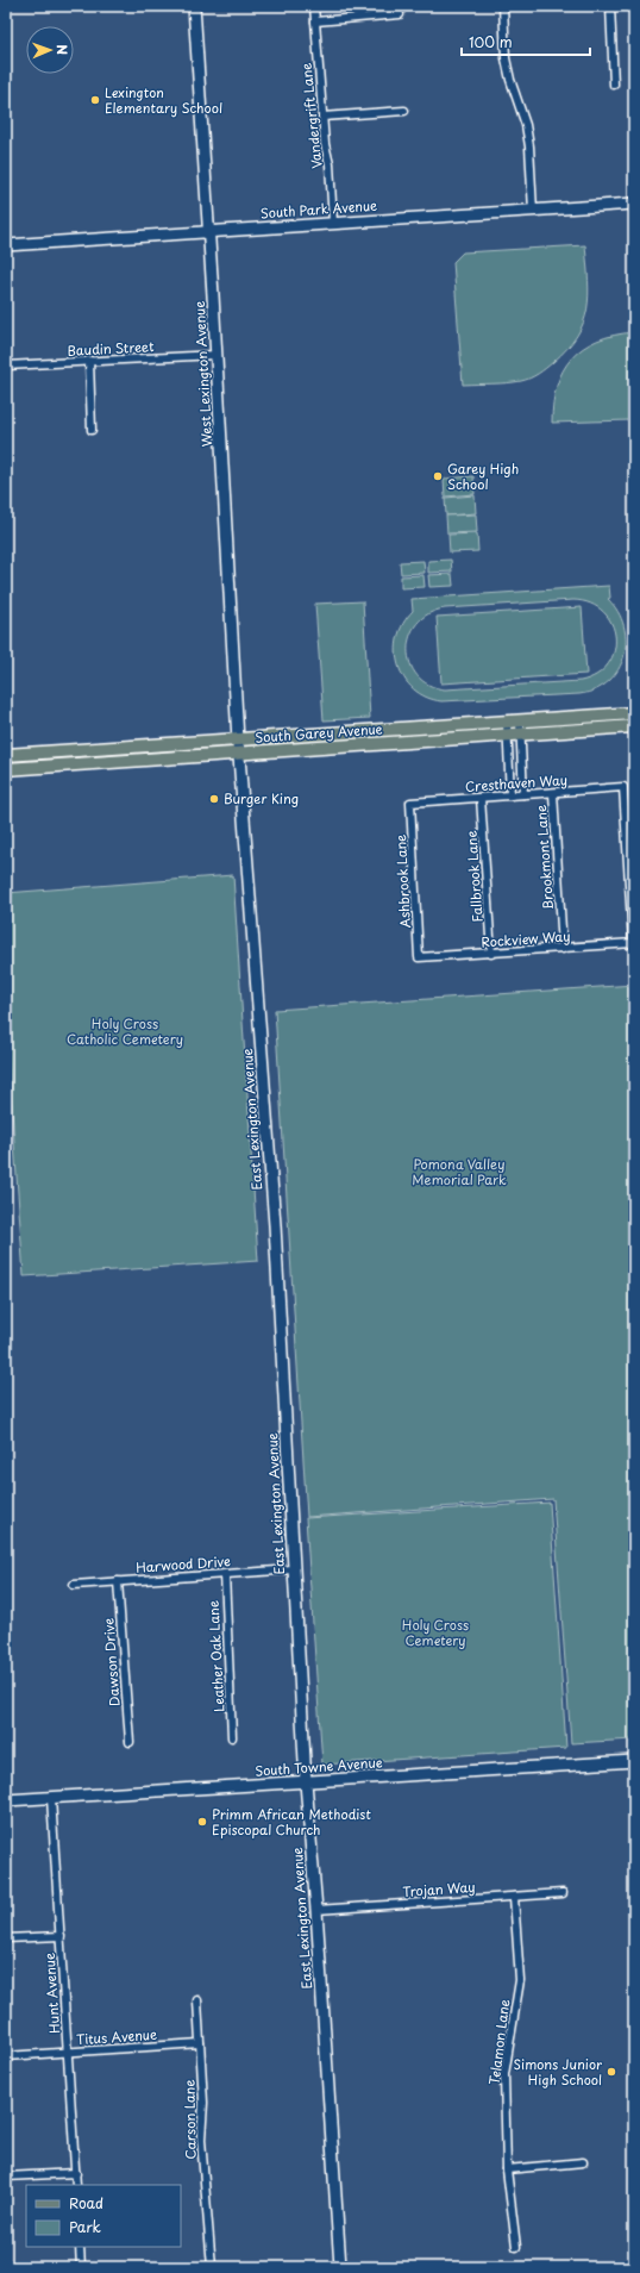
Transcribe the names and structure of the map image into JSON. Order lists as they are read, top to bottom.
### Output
{
  "streets": {
    "main road": ["South Garey Avenue"],
    "street": [
      "Vandergrift Lane",
      "South Park Avenue",
      "Baudin Street",
      "West Lexington Avenue",
      "Cresthaven Way",
      "Brookmont Lane",
      "Fallbrook Lane",
      "Ashbrook Lane",
      "Rockview Way",
      "East Lexington Avenue",
      "Harwood Drive",
      "Leather Oak Lane",
      "Dawson Drive",
      "South Towne Avenue",
      "Trojan Way",
      "Hunt Avenue",
      "Titus Avenue",
      "Telamon Lane",
      "Carson Lane"
    ]
  },
  "crossings": [
    ["Vandergrift Lane", "South Park Avenue"],
    ["South Park Avenue", "West Lexington Avenue"],
    ["Baudin Street", "West Lexington Avenue"],
    ["West Lexington Avenue", "South Garey Avenue"],
    ["West Lexington Avenue", "East Lexington Avenue"],
    ["South Garey Avenue", "East Lexington Avenue"],
    ["Cresthaven Way", "Brookmont Lane"],
    ["Cresthaven Way", "Fallbrook Lane"],
    ["Cresthaven Way", "Ashbrook Lane"],
    ["Cresthaven Way", "Rockview Way"],
    ["Brookmont Lane", "Rockview Way"],
    ["Fallbrook Lane", "Rockview Way"],
    ["Ashbrook Lane", "Rockview Way"],
    ["East Lexington Avenue", "Harwood Drive"],
    ["East Lexington Avenue", "South Towne Avenue"],
    ["East Lexington Avenue", "Trojan Way"],
    ["Harwood Drive", "Leather Oak Lane"],
    ["Harwood Drive", "Dawson Drive"],
    ["South Towne Avenue", "Hunt Avenue"],
    ["Trojan Way", "Telamon Lane"],
    ["Hunt Avenue", "Titus Avenue"],
    ["Titus Avenue", "Carson Lane"]
  ],
  "parks": ["Holy Cross Catholic Cemetery", "Pomona Valley Memorial Park", "Holy Cross Cemetery"],
  "places": [
    "Lexington Elementary School",
    "Garey High School",
    "Burger King",
    "Primm African Methodist Episcopal Church",
    "Simons Junior High School"
  ],
  "legend": ["Road", "Park"],
  "scale_bar": "100 m",
  "north": "right"
}
